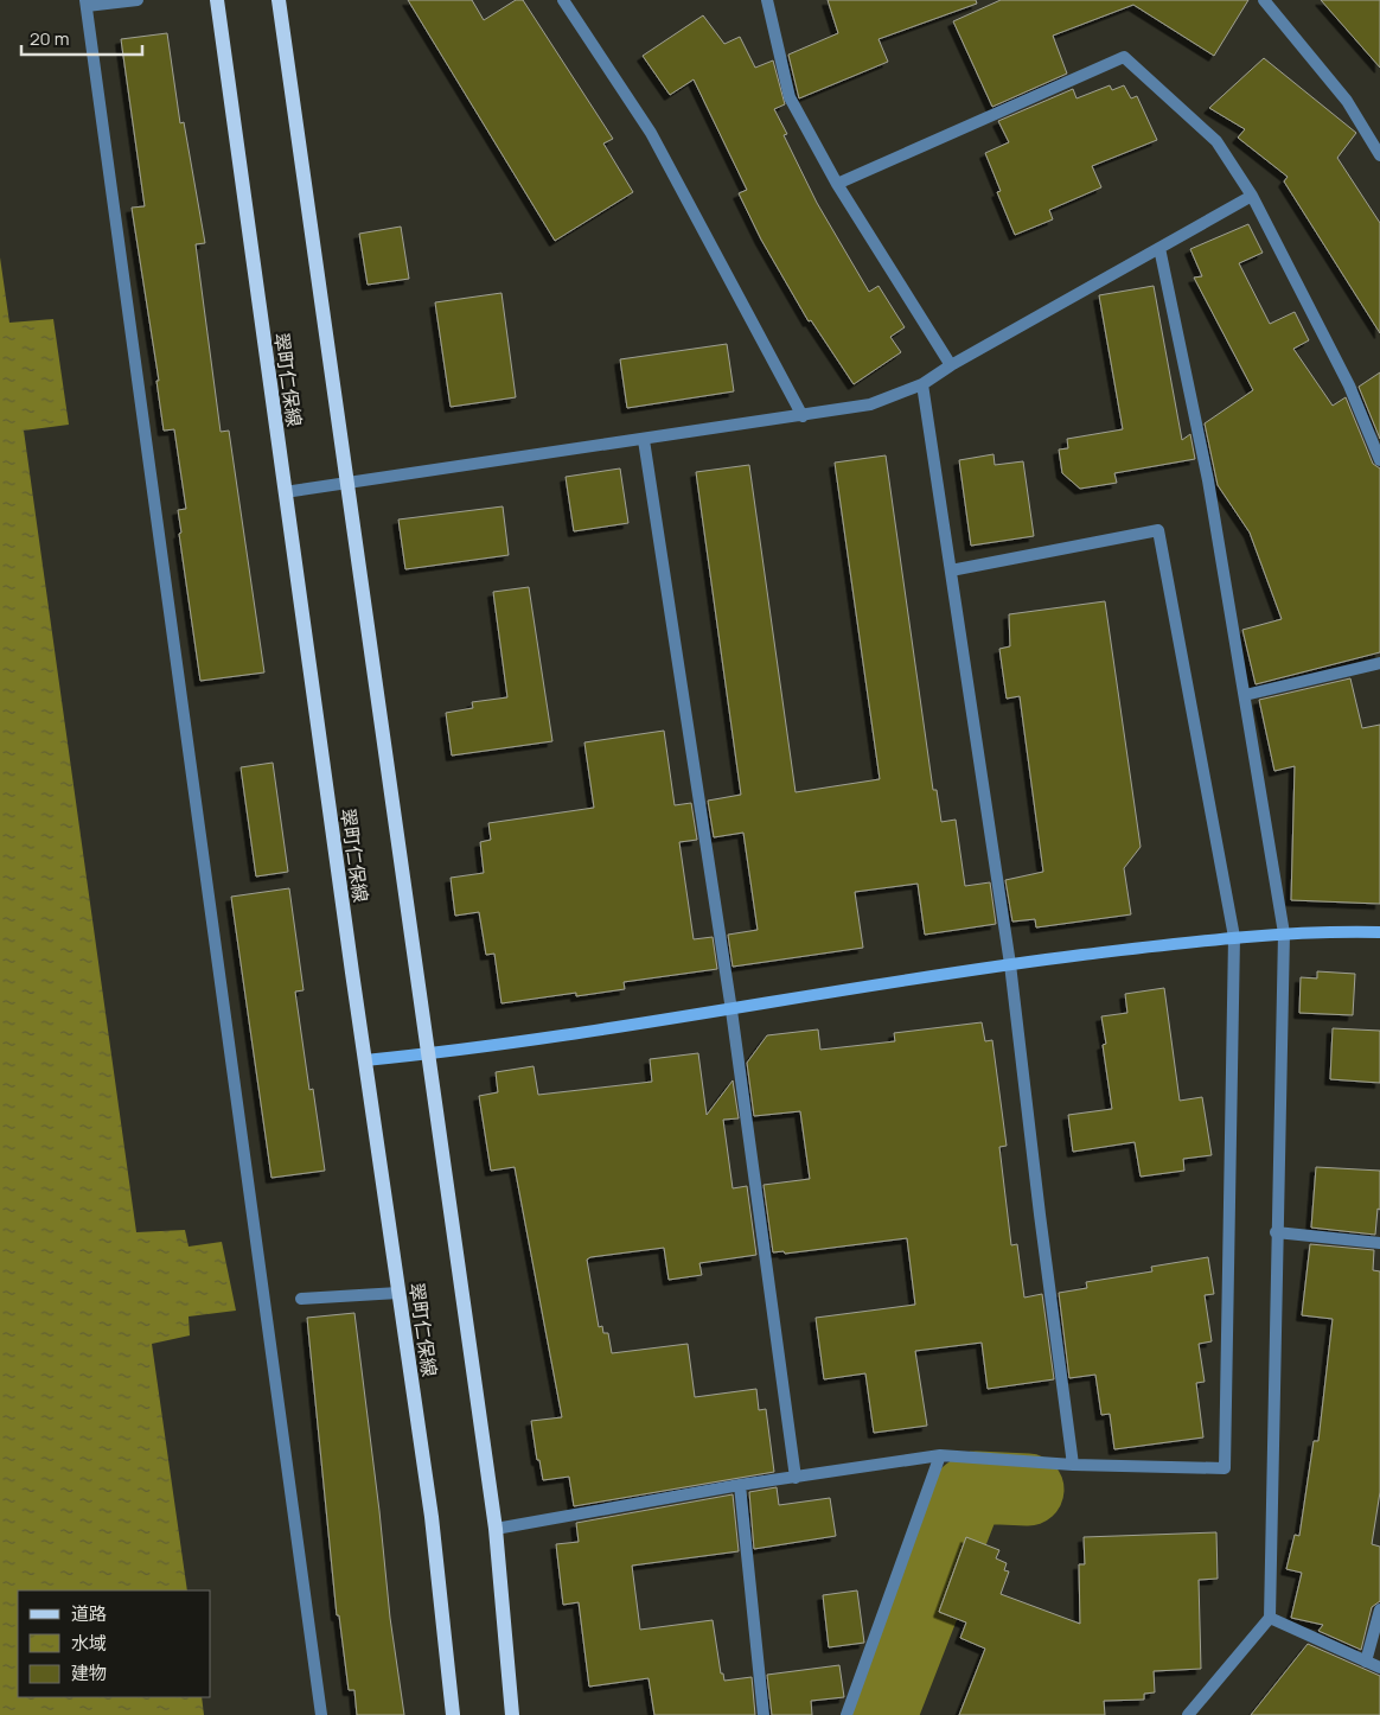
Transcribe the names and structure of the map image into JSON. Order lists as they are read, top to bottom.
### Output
{
  "streets": {
    "main road": ["翠町仁保線"]
  },
  "legend": ["道路", "水域", "建物"],
  "scale_bar": "20 m"
}
